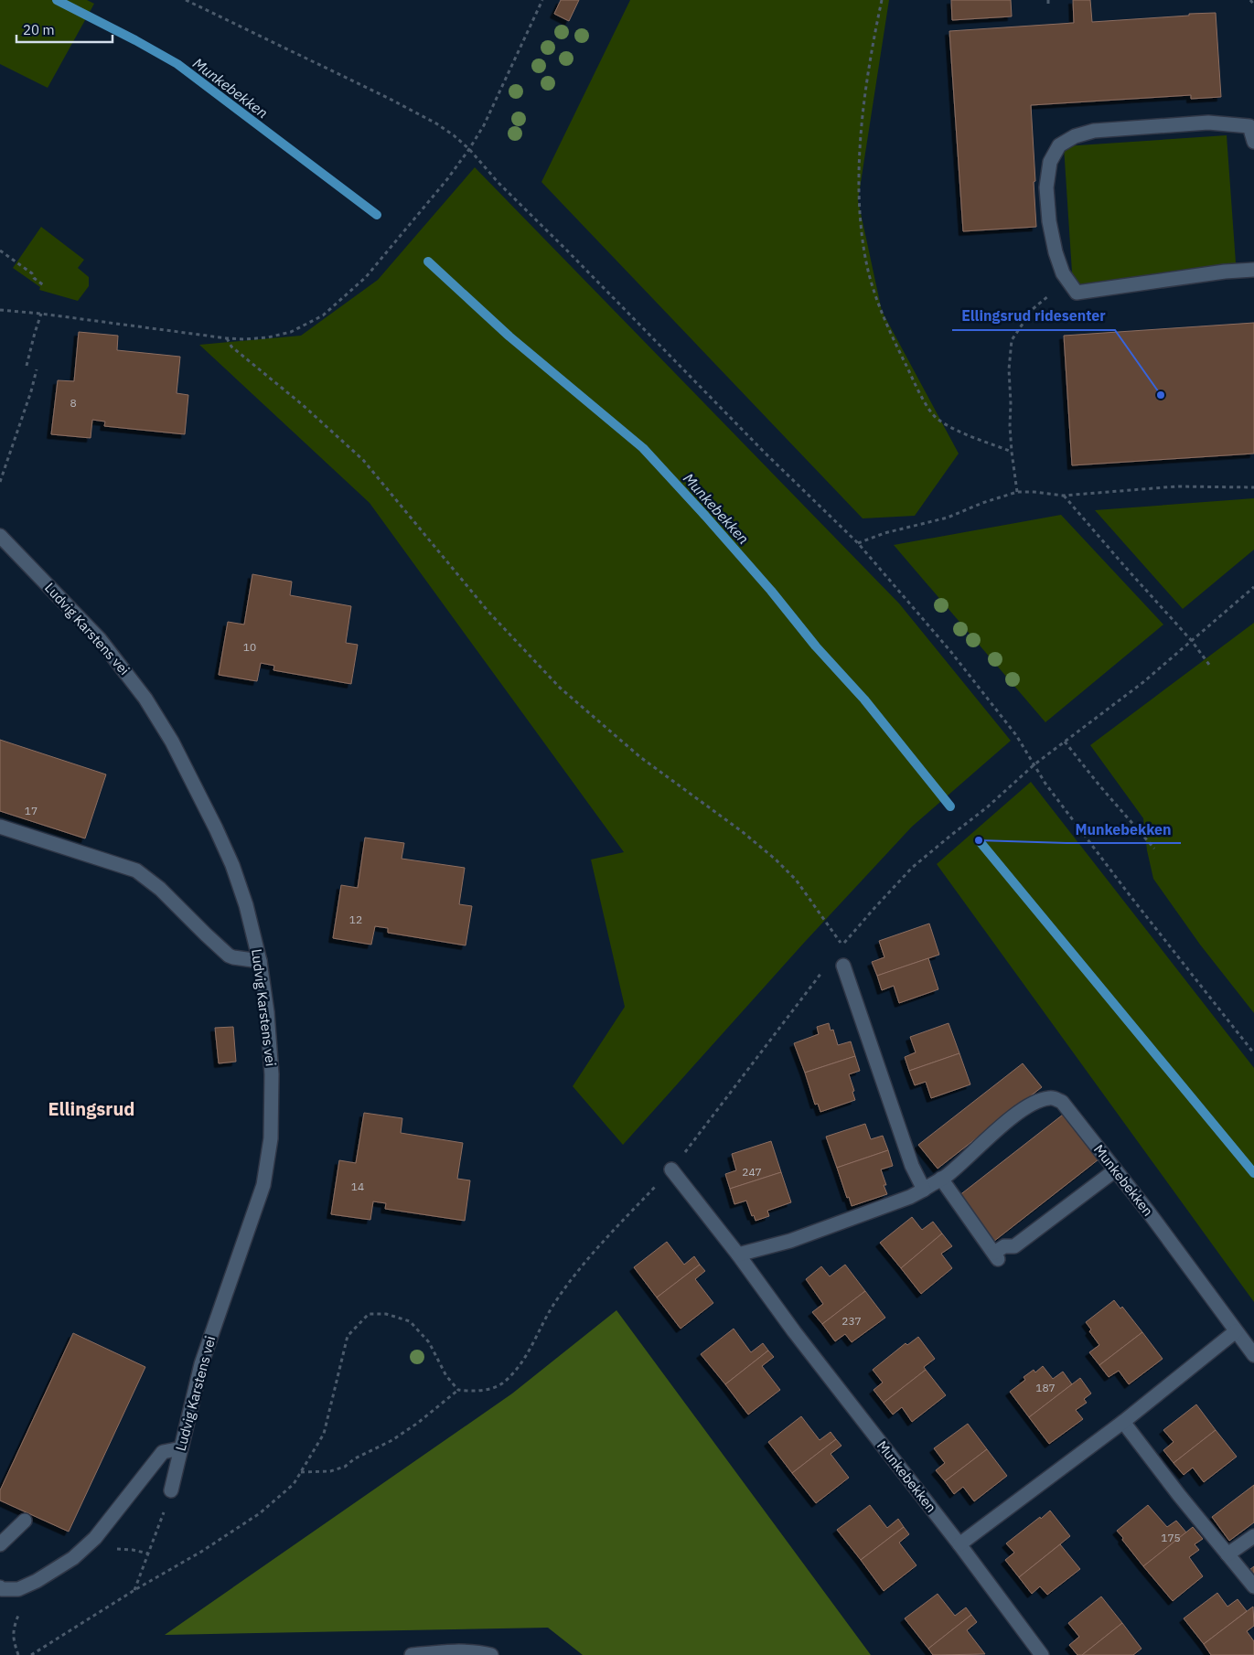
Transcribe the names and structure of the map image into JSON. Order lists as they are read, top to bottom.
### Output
{
  "streets": {
    "street": ["Ludvig Karstens vei", "Munkebekken"]
  },
  "districts": ["Ellingsrud"],
  "water": ["Munkebekken"],
  "places": ["Ellingsrud ridesenter", "Munkebekken"],
  "house_numbers": [
    "8",
    "10",
    "17",
    "12",
    "247",
    "14",
    "237",
    "187",
    "175"
  ],
  "scale_bar": "20 m"
}
